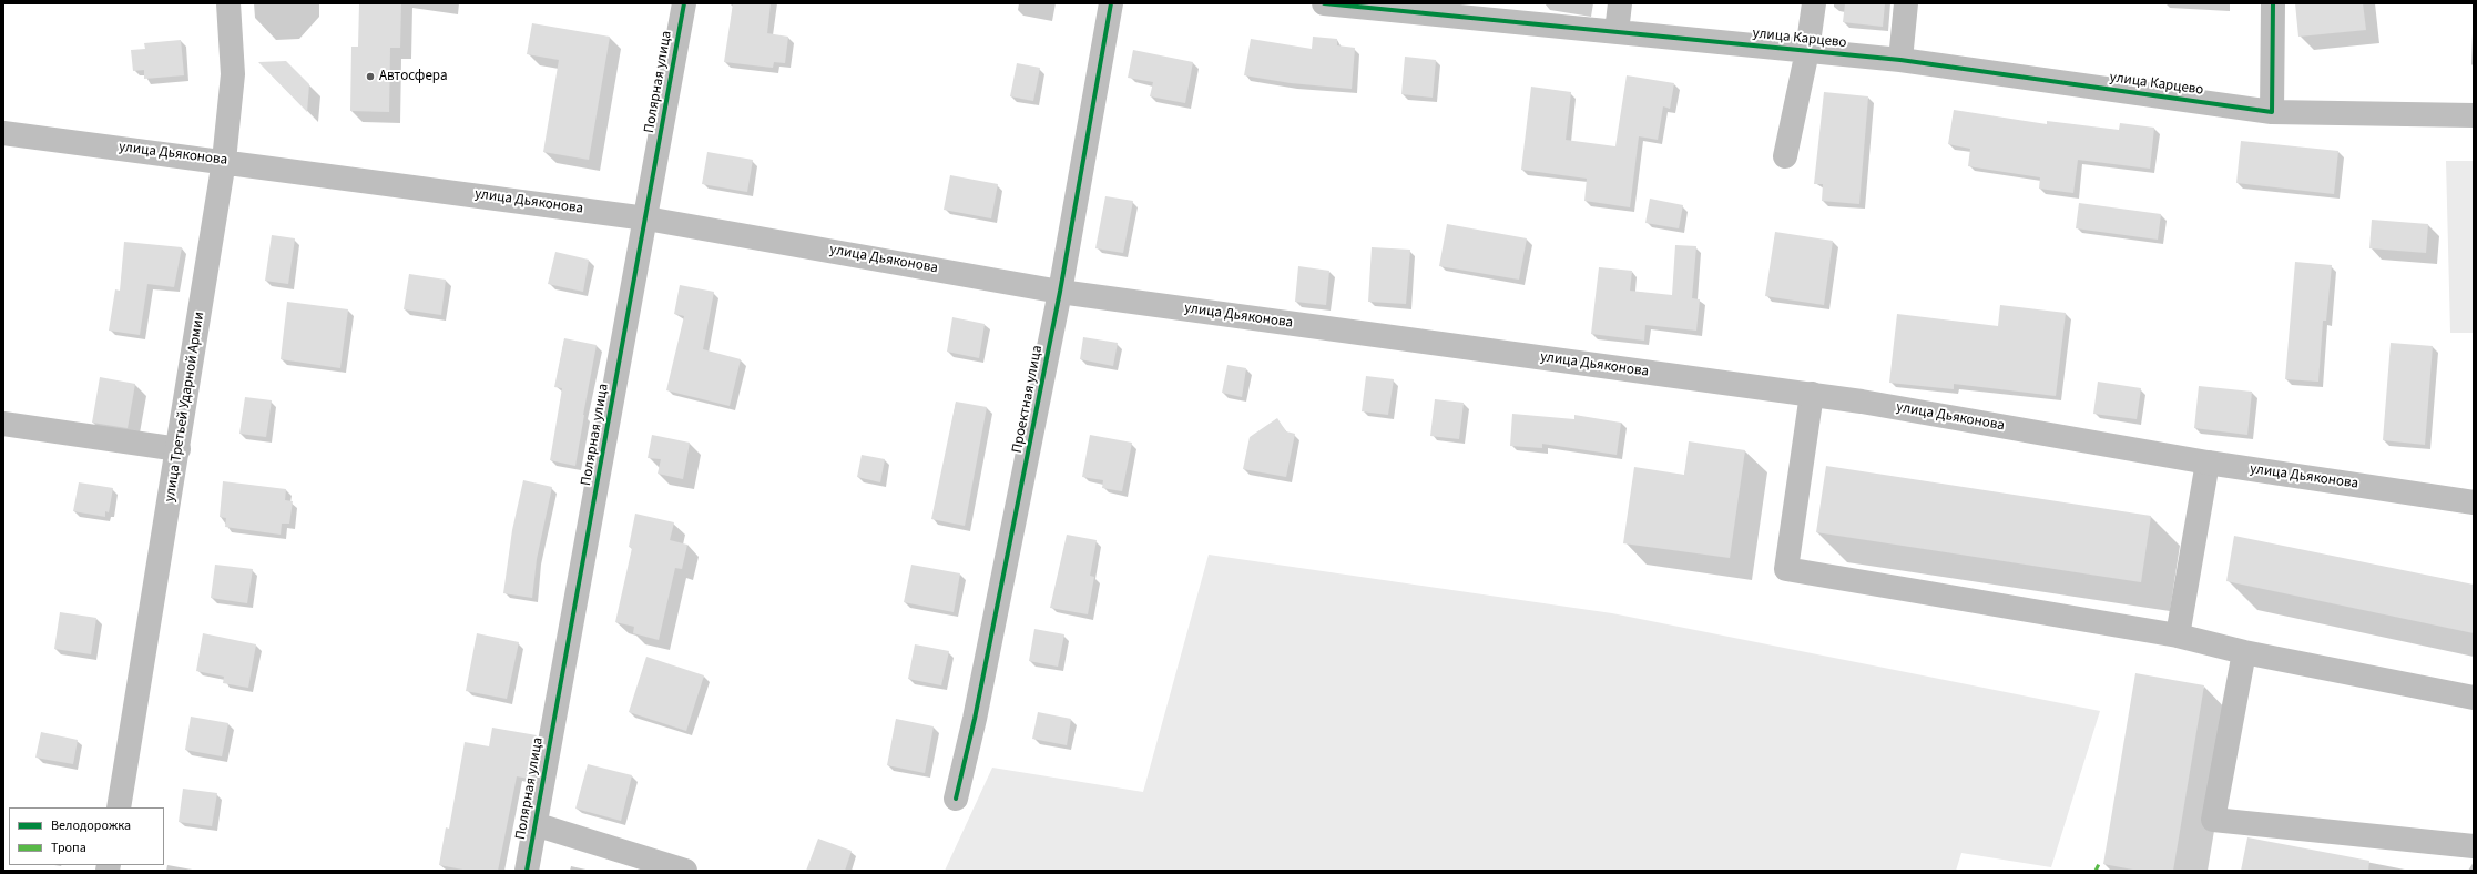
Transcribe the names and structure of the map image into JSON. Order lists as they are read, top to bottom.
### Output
{
  "streets": {
    "main road": [
      "улица Карцево",
      "Полярная улица",
      "улица Дьяконова",
      "Проектная улица",
      "улица Третьей Ударной Армии"
    ]
  },
  "crossings": [
    ["Полярная улица", "улица Дьяконова"],
    ["улица Дьяконова", "Проектная улица"],
    ["улица Дьяконова", "улица Третьей Ударной Армии"]
  ],
  "places": ["Автосфера"],
  "legend": ["Велодорожка", "Тропа"]
}
